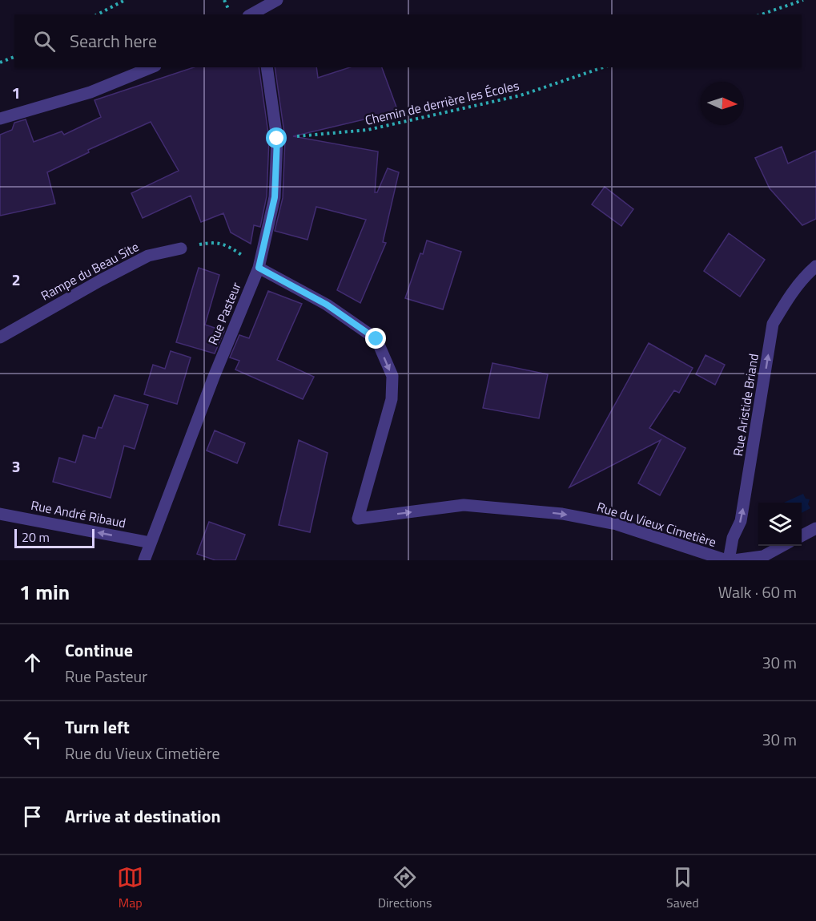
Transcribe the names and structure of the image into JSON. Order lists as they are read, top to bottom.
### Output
{
  "streets": {
    "street": [
      "Rampe du Beau Site",
      "Rue Pasteur",
      "Rue Aristide Briand",
      "Rue André Ribaud",
      "Rue du Vieux Cimetière"
    ],
    "path": ["Chemin de derrière les Écoles"]
  },
  "crossings": [
    ["Chemin de derrière les Écoles", "Rue Pasteur"],
    ["Rue Pasteur", "Rue André Ribaud"],
    ["Rue Pasteur", "Rue du Vieux Cimetière"],
    ["Rue Aristide Briand", "Rue du Vieux Cimetière"]
  ],
  "one_way": ["Rue Aristide Briand", "Rue André Ribaud"],
  "scale_bar": "20 m",
  "north": "right",
  "page": {
    "search": "Search here",
    "scale": "20 m",
    "heading": ["1 min", "Walk · 60 m"],
    "list": [
      ["Continue", "Rue Pasteur", "30 m"],
      ["Turn left", "Rue du Vieux Cimetière", "30 m"],
      "Arrive at destination"
    ],
    "nav": ["Map", "Directions", "Saved"]
  },
  "grid": {
    "rows": ["1", "2", "3"]
  }
}
